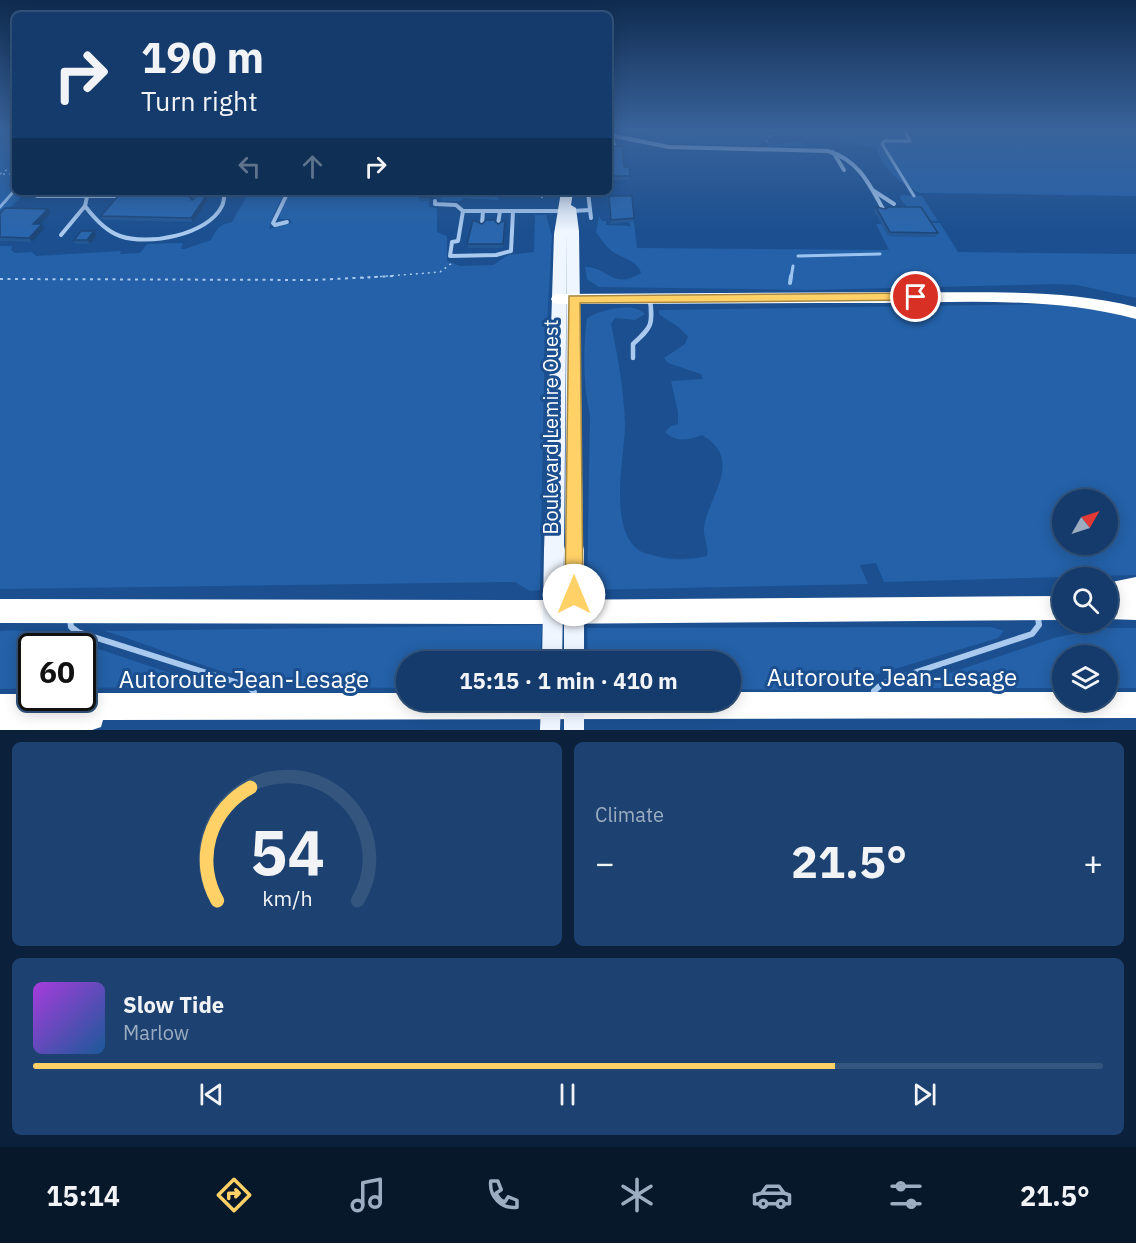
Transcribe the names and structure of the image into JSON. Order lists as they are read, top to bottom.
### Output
{
  "streets": {
    "highway": ["Autoroute Jean-Lesage"],
    "main road": ["Boulevard Lemire Ouest"]
  },
  "north": "top right",
  "page": {
    "turn": ["190 m", "Turn right"],
    "limit": "60",
    "trip": "15:15 · 1 min · 410 m",
    "tile": "Climate",
    "heat": ["−", "21.5°", "+"],
    "song": ["Slow Tide", "Marlow"],
    "tabs": ["15:14", "21.5°"],
    "gauge": ["54", "km/h"]
  }
}
